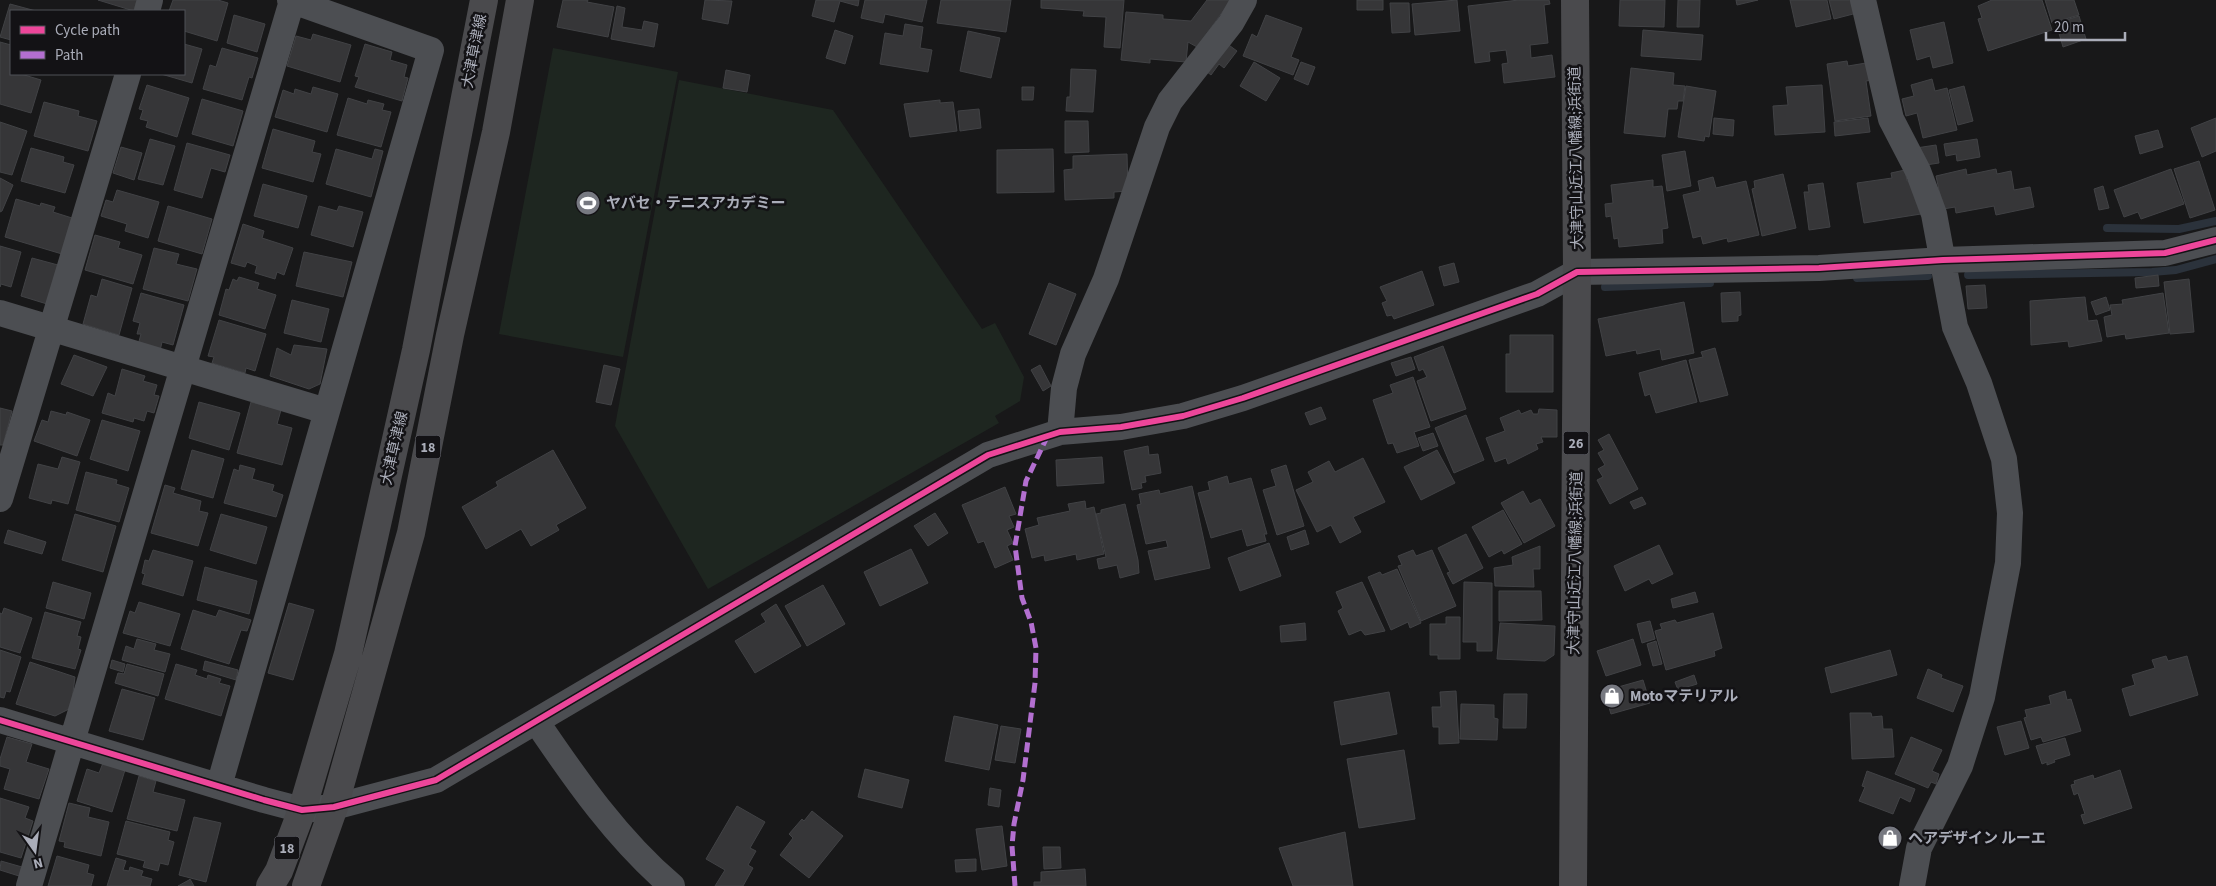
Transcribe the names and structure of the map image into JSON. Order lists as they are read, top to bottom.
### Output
{
  "streets": {
    "main road": [
      "大津草津線",
      "大津守山近江八幡線;浜街道",
      "26",
      "18"
    ]
  },
  "places": {
    "sports": ["ヤバセ・テニスアカデミー"],
    "shop": ["Motoマテリアル", "ヘアデザイン ルーエ"]
  },
  "legend": ["Cycle path", "Path"],
  "scale_bar": "20 m",
  "north": "bottom"
}
